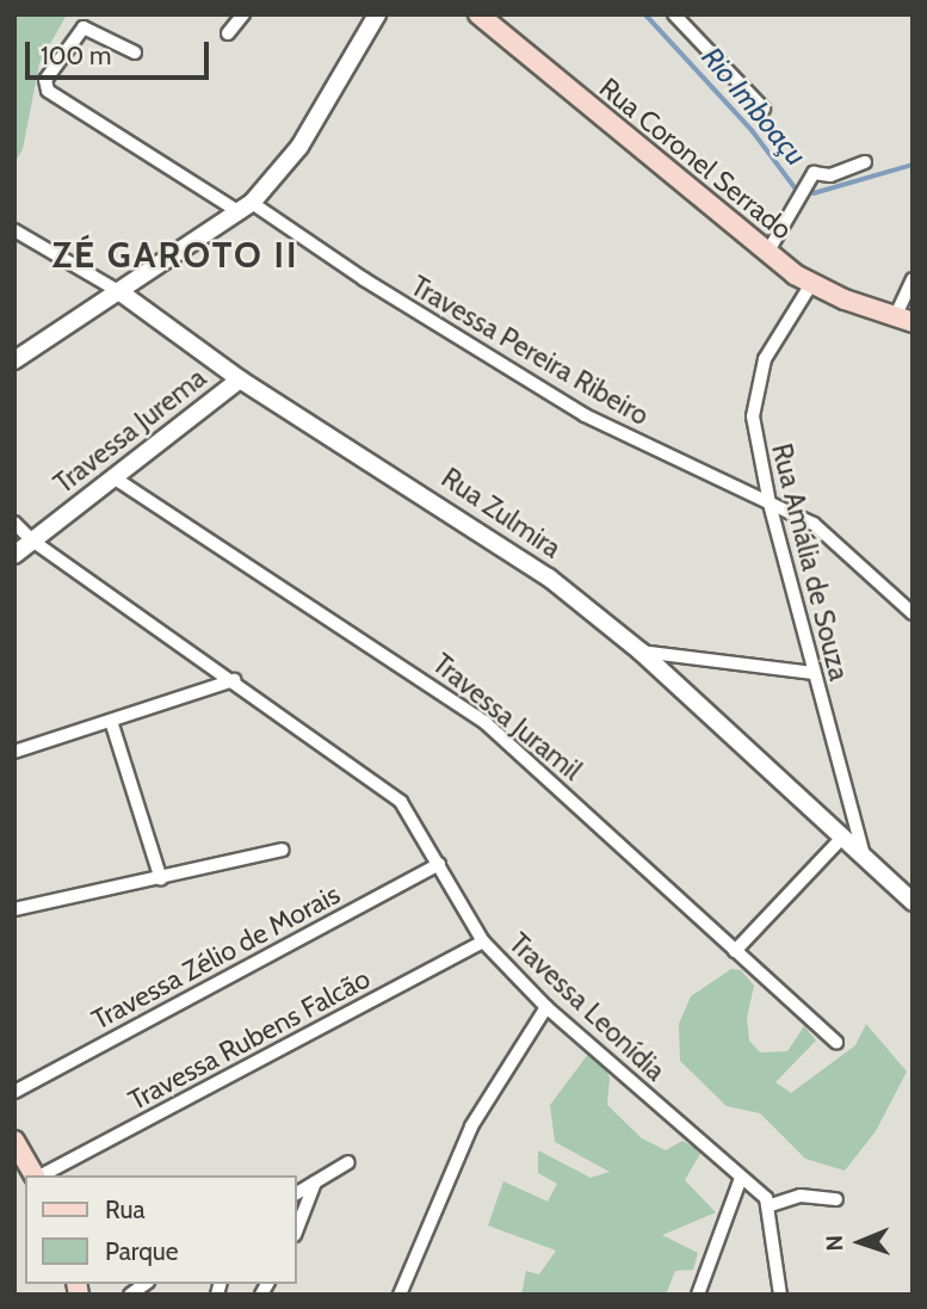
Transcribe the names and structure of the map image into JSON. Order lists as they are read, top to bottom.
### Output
{
  "streets": {
    "main road": ["Rua Coronel Serrado", "Travessa Jurema", "Rua Zulmira"],
    "street": [
      "Travessa Pereira Ribeiro",
      "Rua Amália de Souza",
      "Travessa Juramil",
      "Travessa Zélio de Morais",
      "Travessa Leonídia",
      "Travessa Rubens Falcão"
    ]
  },
  "crossings": [
    ["Rua Coronel Serrado", "Rua Amália de Souza"],
    ["Travessa Pereira Ribeiro", "Rua Amália de Souza"],
    ["Travessa Jurema", "Rua Zulmira"],
    ["Travessa Jurema", "Travessa Juramil"],
    ["Travessa Jurema", "Travessa Leonídia"],
    ["Rua Zulmira", "Rua Amália de Souza"],
    ["Travessa Zélio de Morais", "Travessa Leonídia"],
    ["Travessa Leonídia", "Travessa Rubens Falcão"]
  ],
  "districts": ["ZÉ GAROTO II"],
  "water": ["Rio Imboaçu"],
  "legend": ["Rua", "Parque"],
  "scale_bar": "100 m",
  "north": "left"
}
